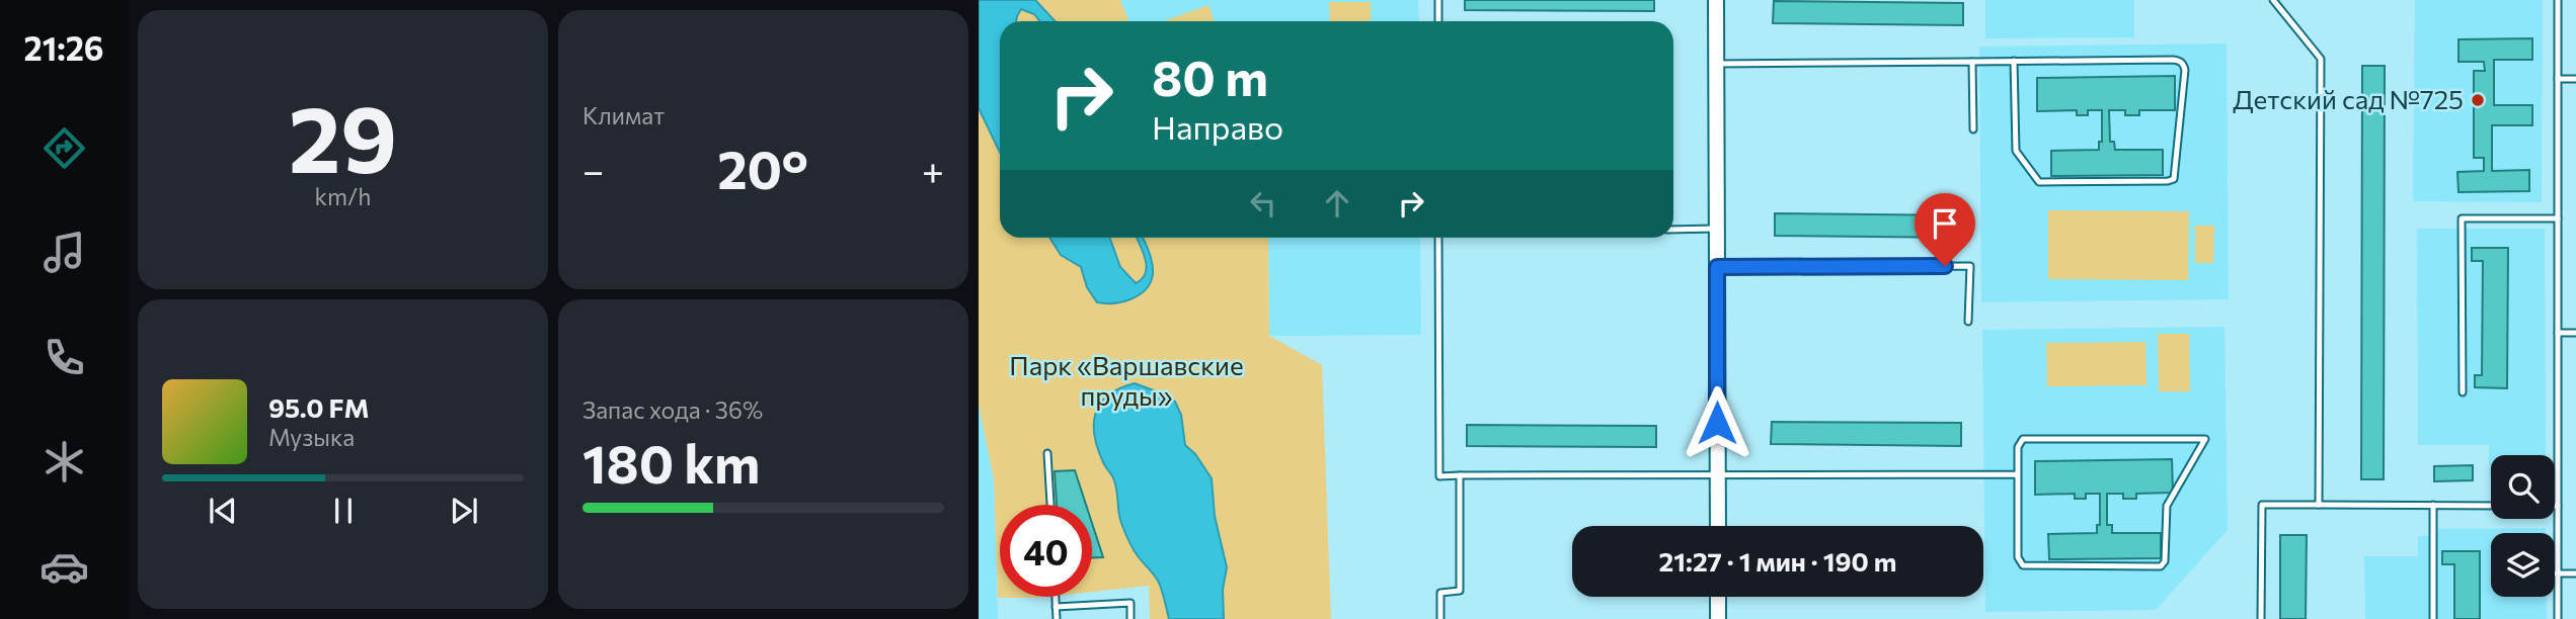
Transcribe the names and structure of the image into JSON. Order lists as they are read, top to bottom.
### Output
{
  "parks": ["Парк «Варшавские пруды»"],
  "places": ["Детский сад №725"],
  "page": {
    "tabs": "21:26",
    "tile": [
      ["29", "km/h"],
      "Климат",
      ["Запас хода · 36%", "180 km"]
    ],
    "turn": ["80 m", "Направо"],
    "heat": ["−", "20°", "+"],
    "song": ["95.0 FM", "Музыка"],
    "limit": "40",
    "trip": "21:27 · 1 мин · 190 m"
  }
}
